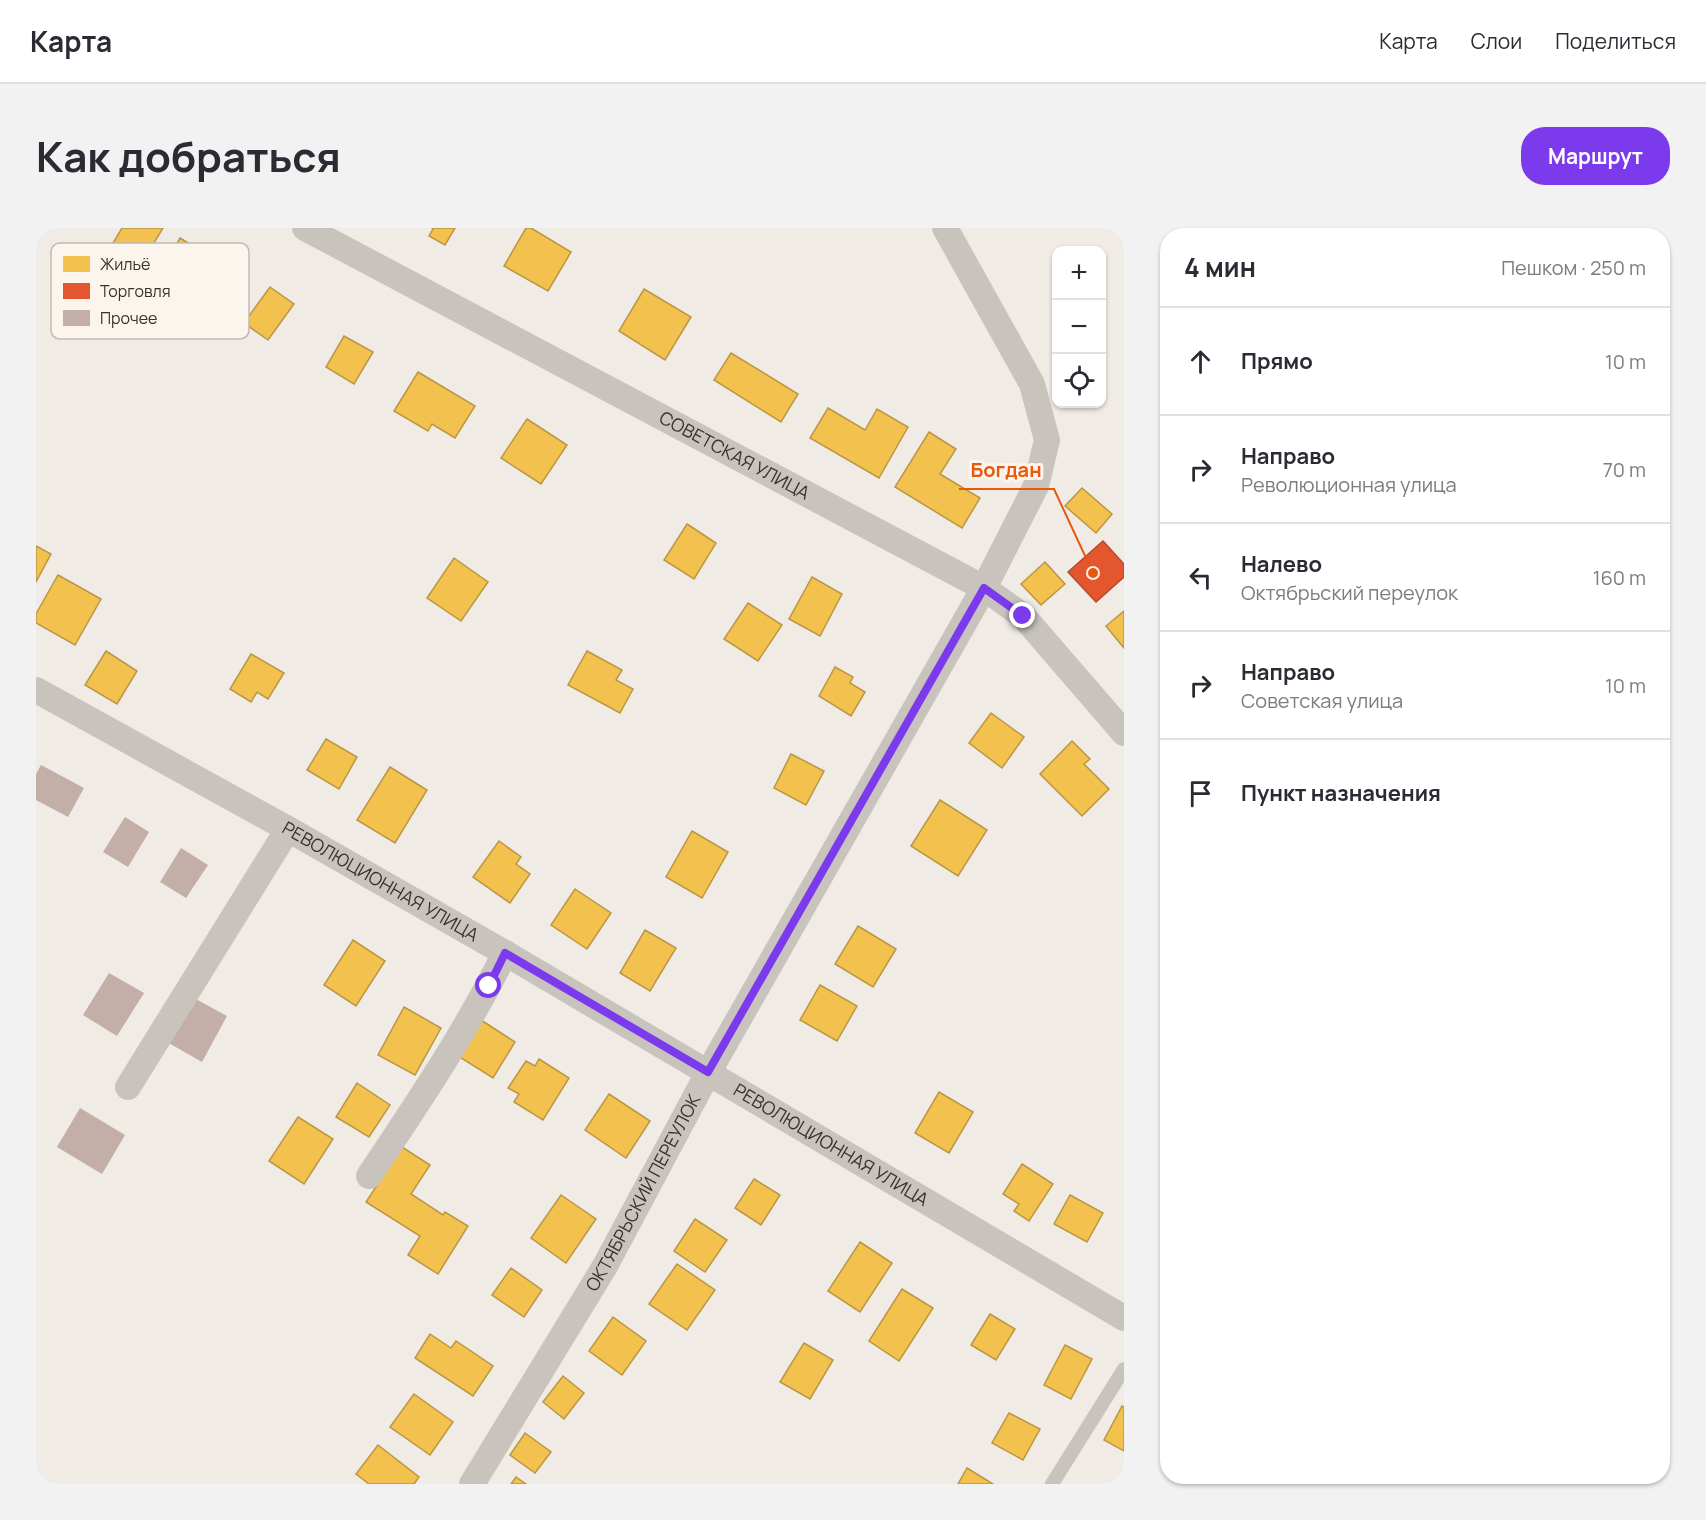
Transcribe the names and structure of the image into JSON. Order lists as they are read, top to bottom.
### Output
{
  "streets": {
    "street": ["СОВЕТСКАЯ УЛИЦА", "РЕВОЛЮЦИОННАЯ УЛИЦА", "ОКТЯБРЬСКИЙ ПЕРЕУЛОК"]
  },
  "crossings": [
    ["СОВЕТСКАЯ УЛИЦА", "ОКТЯБРЬСКИЙ ПЕРЕУЛОК"],
    ["РЕВОЛЮЦИОННАЯ УЛИЦА", "ОКТЯБРЬСКИЙ ПЕРЕУЛОК"]
  ],
  "places": ["Богдан"],
  "legend": ["Жильё", "Торговля", "Прочее"],
  "page": {
    "header": "Карта",
    "nav": ["Карта", "Слои", "Поделиться"],
    "title": "Как добраться",
    "buttons": "Маршрут",
    "heading": ["4 мин", "Пешком · 250 m"],
    "map_buttons": ["+", "−"],
    "list": [
      ["Прямо", "10 m"],
      ["Направо", "Революционная улица", "70 m"],
      ["Налево", "Октябрьский переулок", "160 m"],
      ["Направо", "Советская улица", "10 m"],
      "Пункт назначения"
    ]
  }
}
